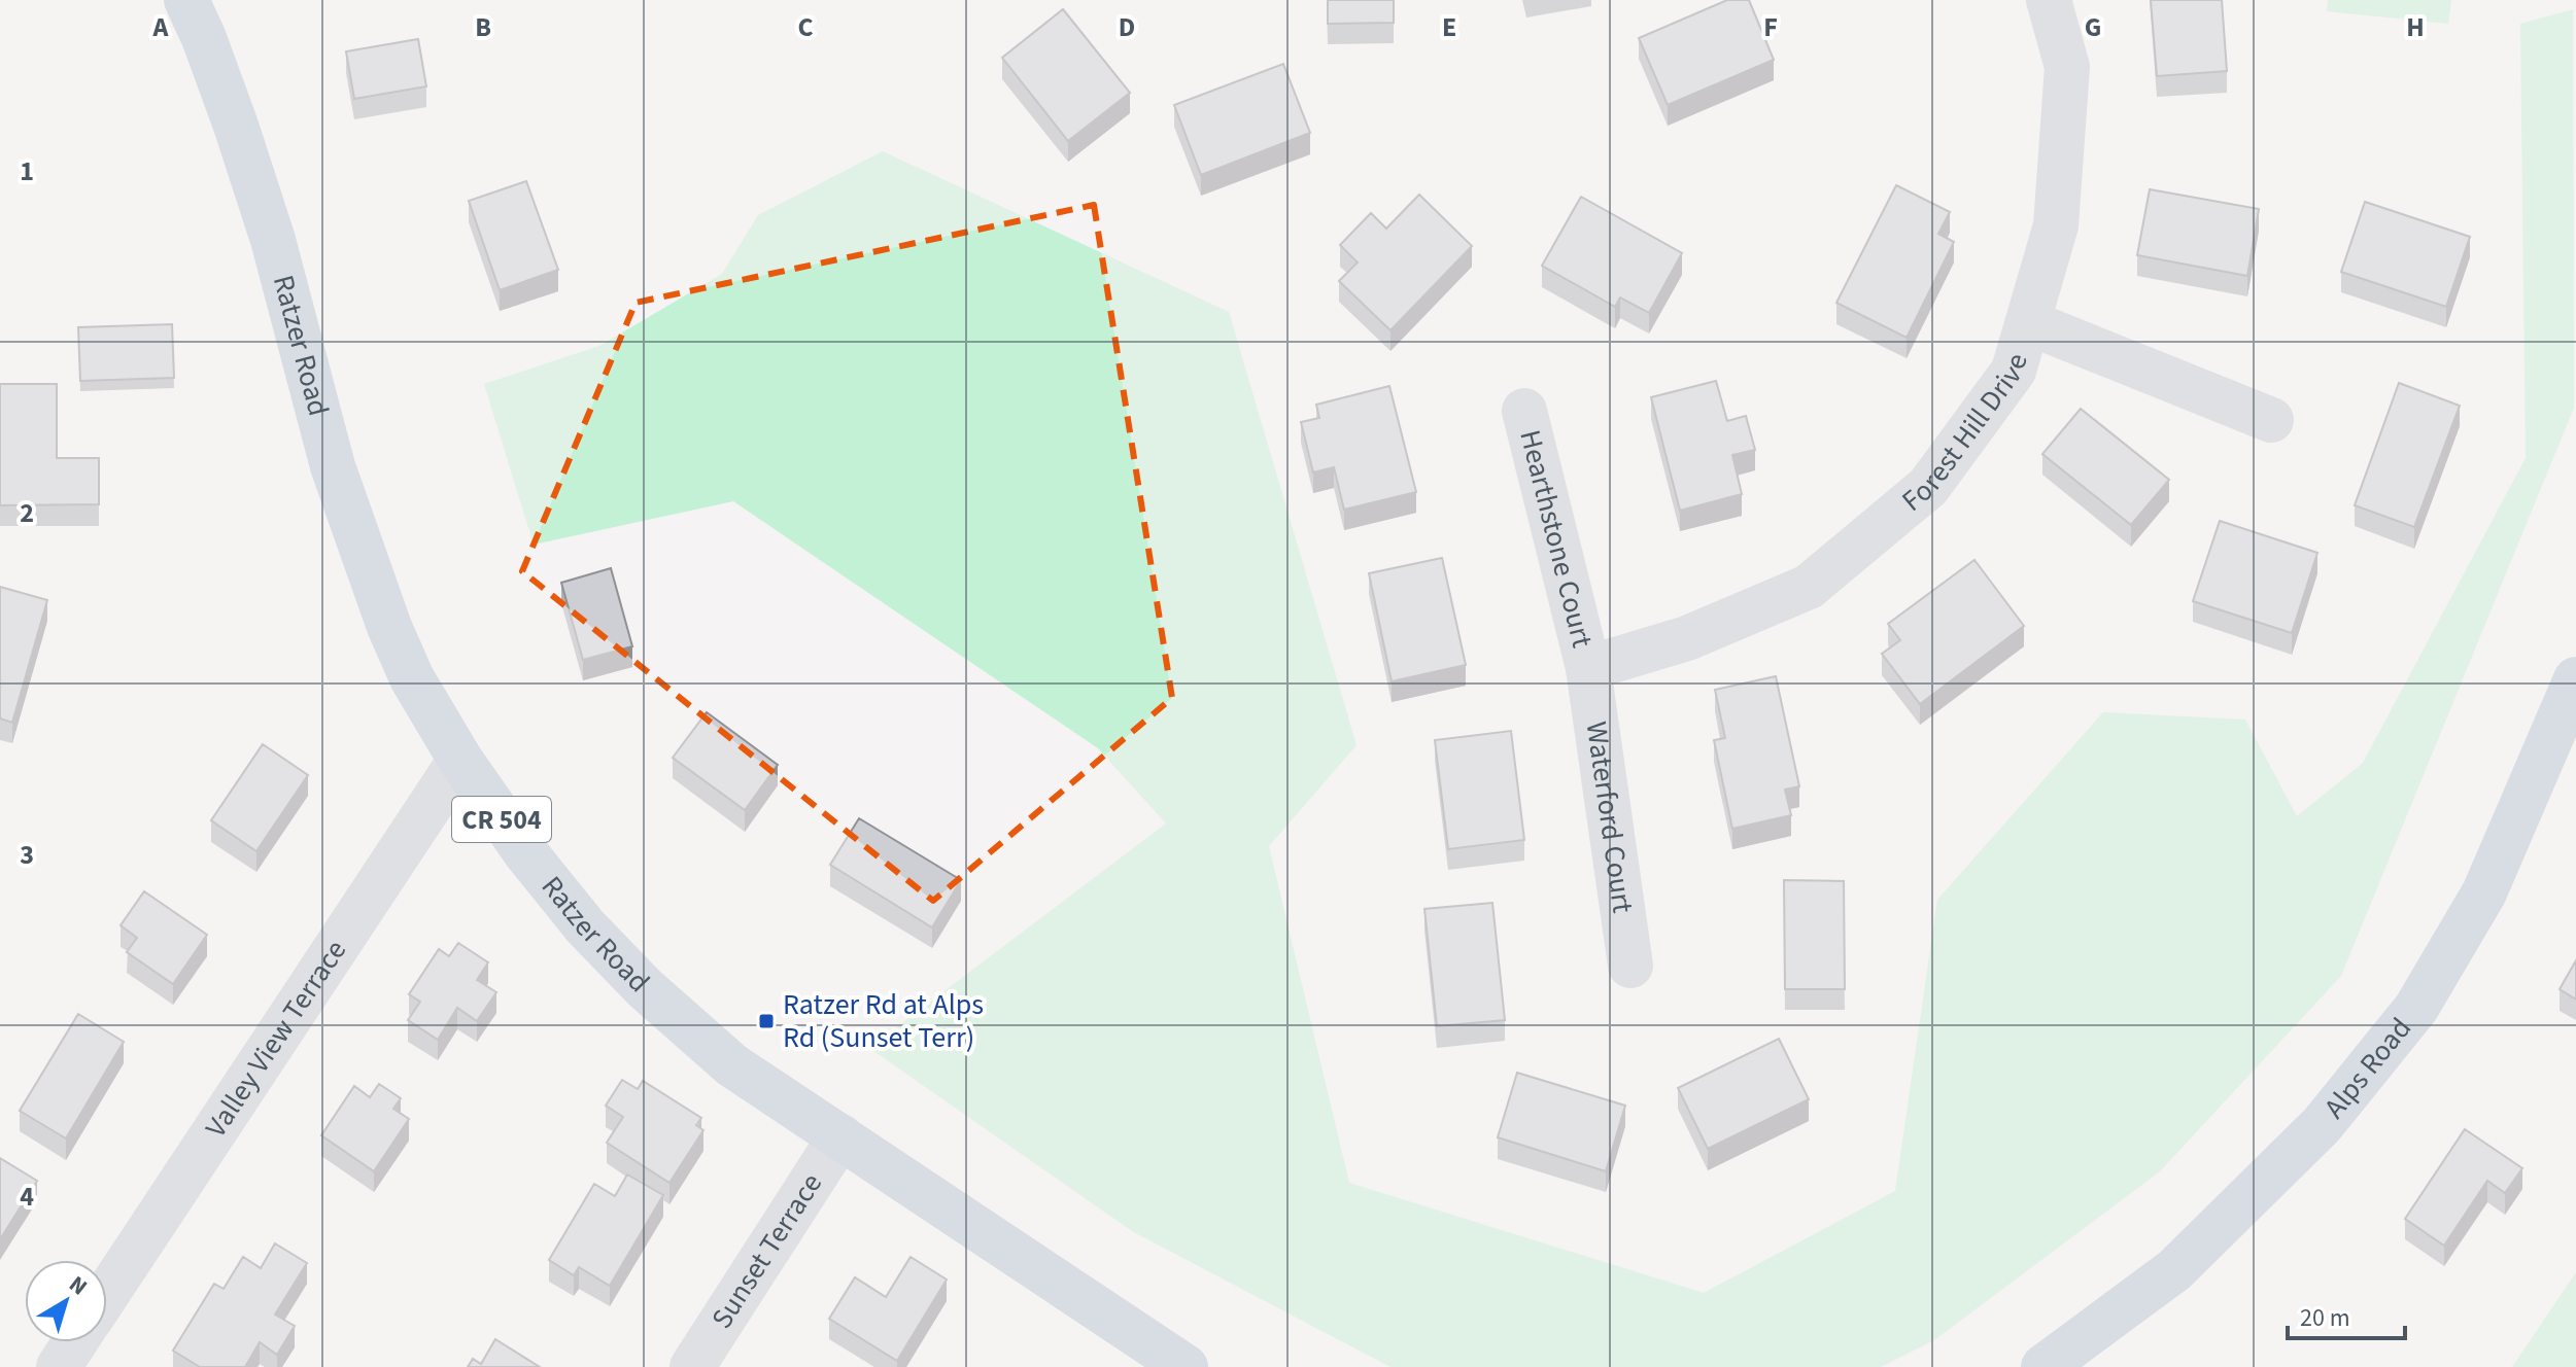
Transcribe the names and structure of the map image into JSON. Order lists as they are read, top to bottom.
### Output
{
  "streets": {
    "main road": ["Ratzer Road", "CR 504", "Alps Road"],
    "street": [
      "Forest Hill Drive",
      "Hearthstone Court",
      "Waterford Court",
      "Valley View Terrace",
      "Sunset Terrace"
    ]
  },
  "crossings": [
    ["Ratzer Road", "Valley View Terrace"],
    ["Ratzer Road", "Sunset Terrace"],
    ["Forest Hill Drive", "Hearthstone Court"],
    ["Forest Hill Drive", "Waterford Court"],
    ["Hearthstone Court", "Waterford Court"]
  ],
  "places": {
    "transit": ["Ratzer Rd at Alps Rd (Sunset Terr)"]
  },
  "scale_bar": "20 m",
  "north": "top right",
  "grid": {
    "columns": [
      "A",
      "B",
      "C",
      "D",
      "E",
      "F",
      "G",
      "H"
    ],
    "rows": [
      "1",
      "2",
      "3",
      "4"
    ]
  }
}
